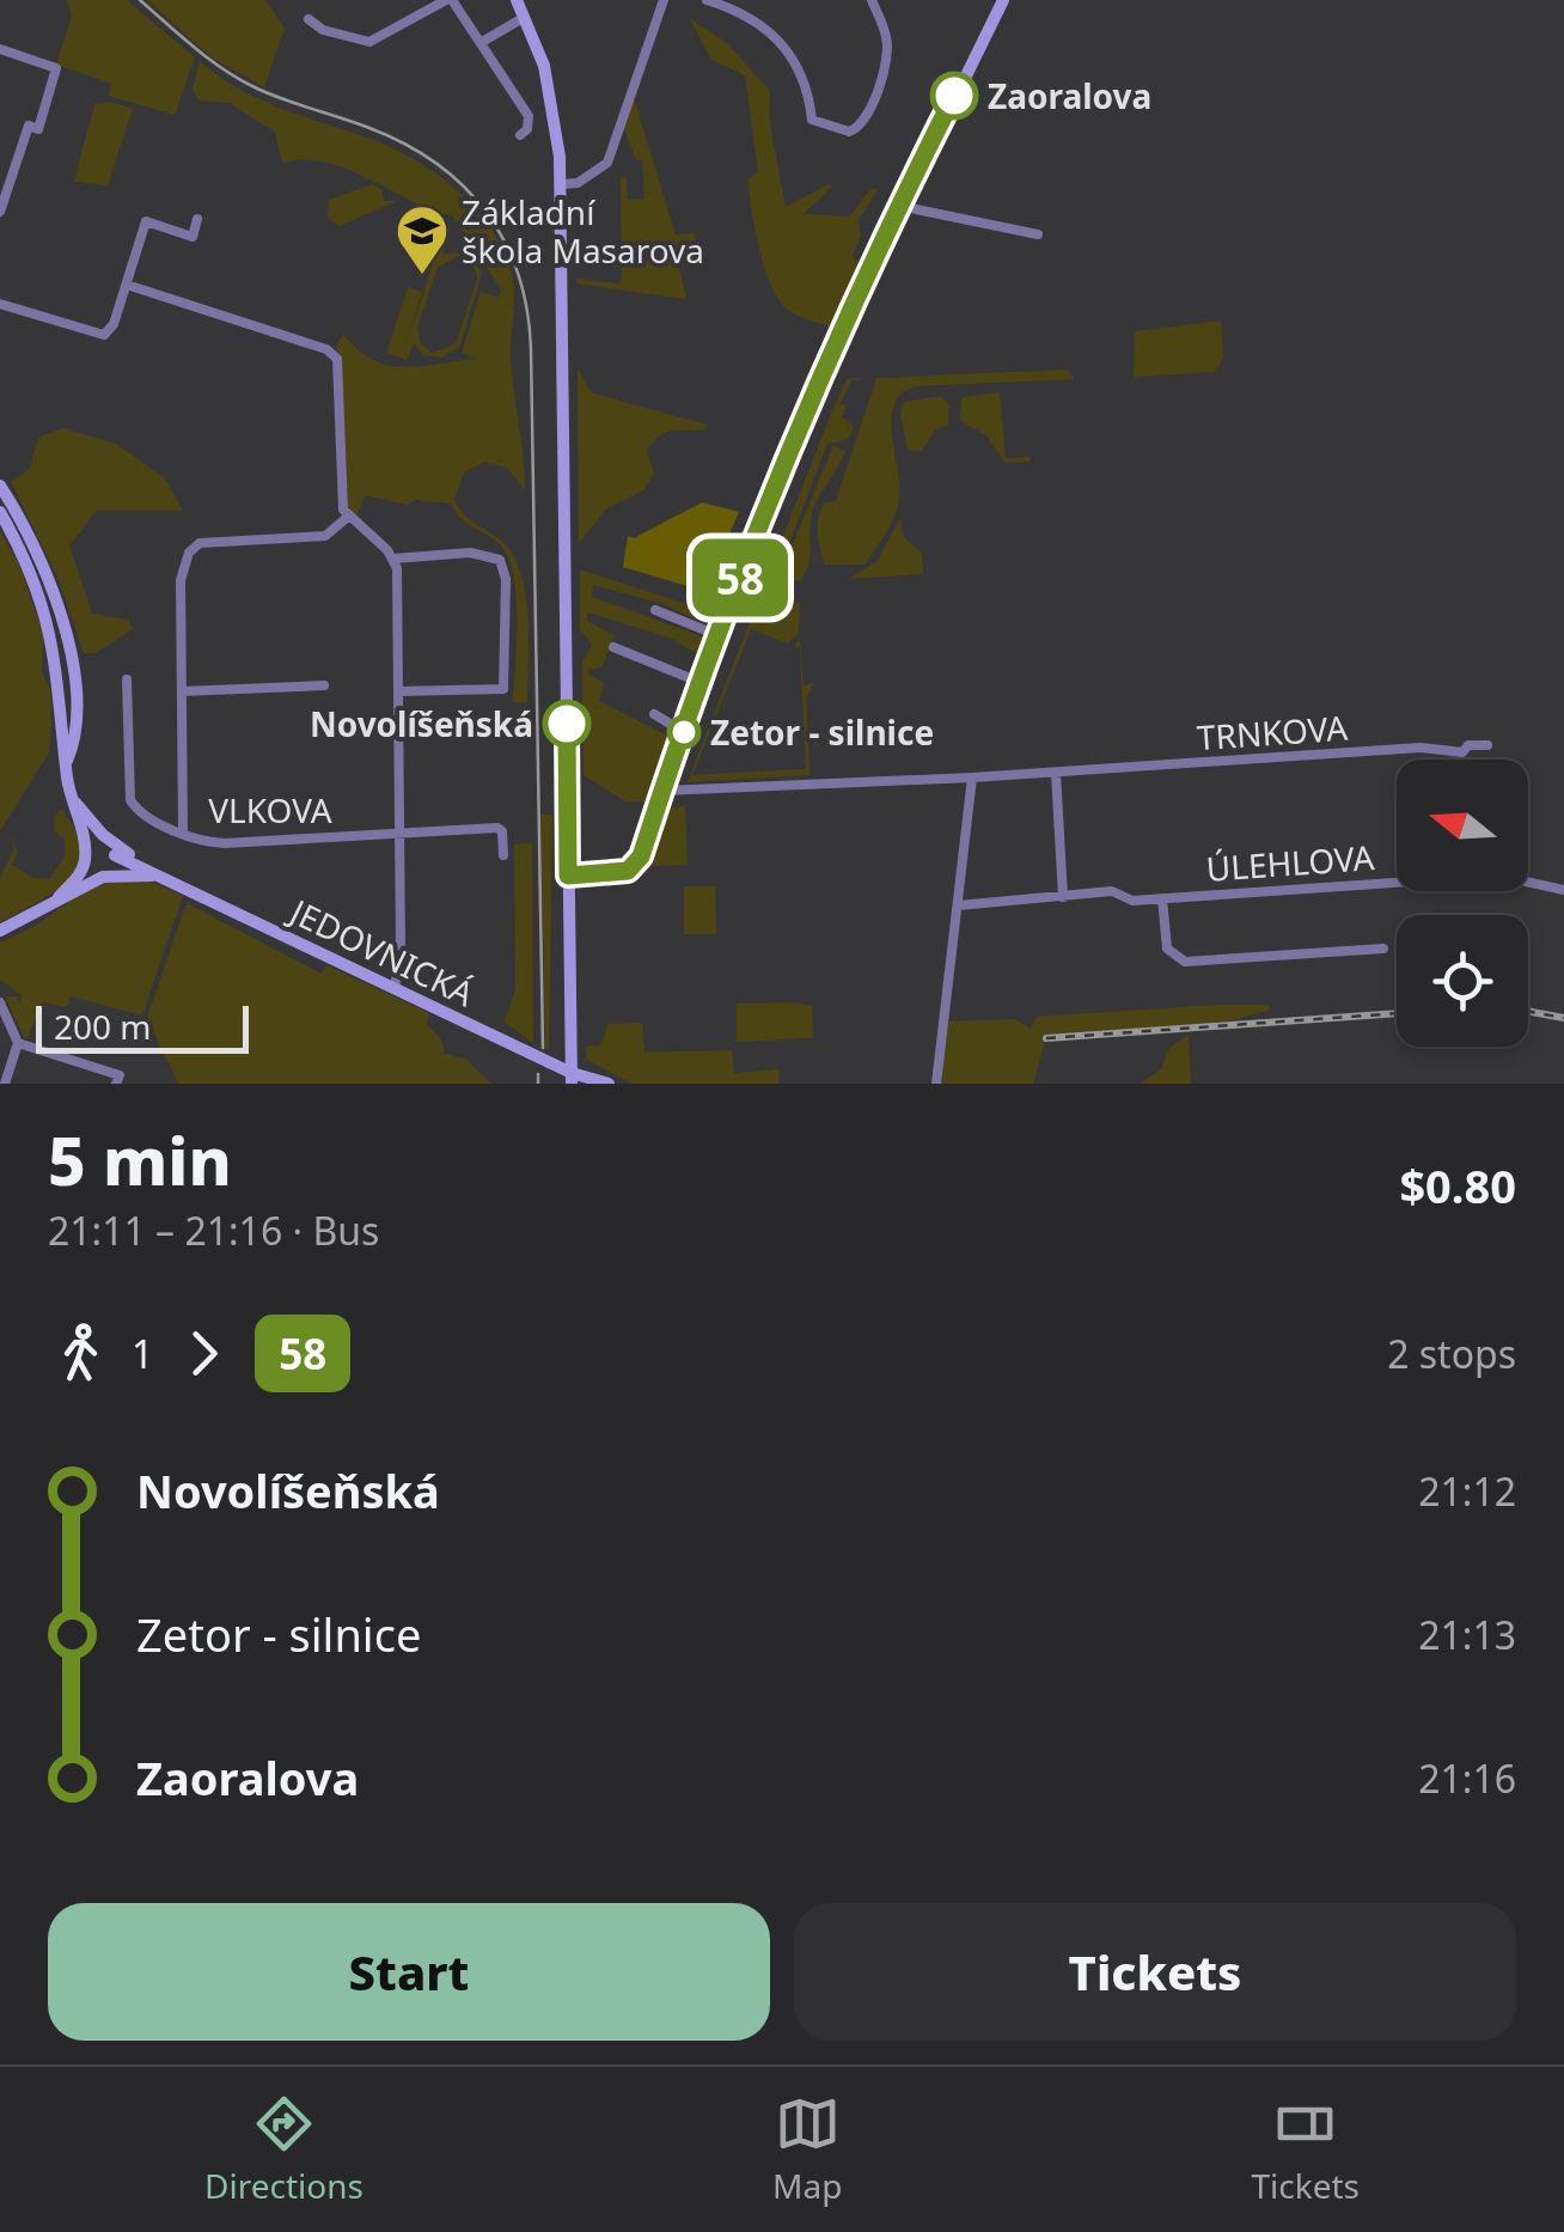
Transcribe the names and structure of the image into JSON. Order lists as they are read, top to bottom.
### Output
{
  "streets": {
    "street": [
      "TRNKOVA",
      "VLKOVA",
      "ÚLEHLOVA",
      "JEDOVNICKÁ"
    ]
  },
  "places": {
    "other": ["Zaoralova", "Novolíšeňská", "Zetor - silnice"],
    "school or university": ["Základní škola Masarova"]
  },
  "lines": ["bus line 58"],
  "scale_bar": "200 m",
  "north": "left",
  "page": {
    "on_map": "58",
    "scale": "200 m",
    "heading": ["5 min", "21:11 – 21:16 · Bus", "$0.80"],
    "legs": ["1", "58", "2 stops"],
    "list": [
      {
        "name": "Novolíšeňská",
        "value": "21:12"
      },
      {
        "name": "Zetor - silnice",
        "value": "21:13"
      },
      {
        "name": "Zaoralova",
        "value": "21:16"
      }
    ],
    "buttons": ["Start", "Tickets"],
    "tabs": ["Directions", "Map", "Tickets"]
  }
}
